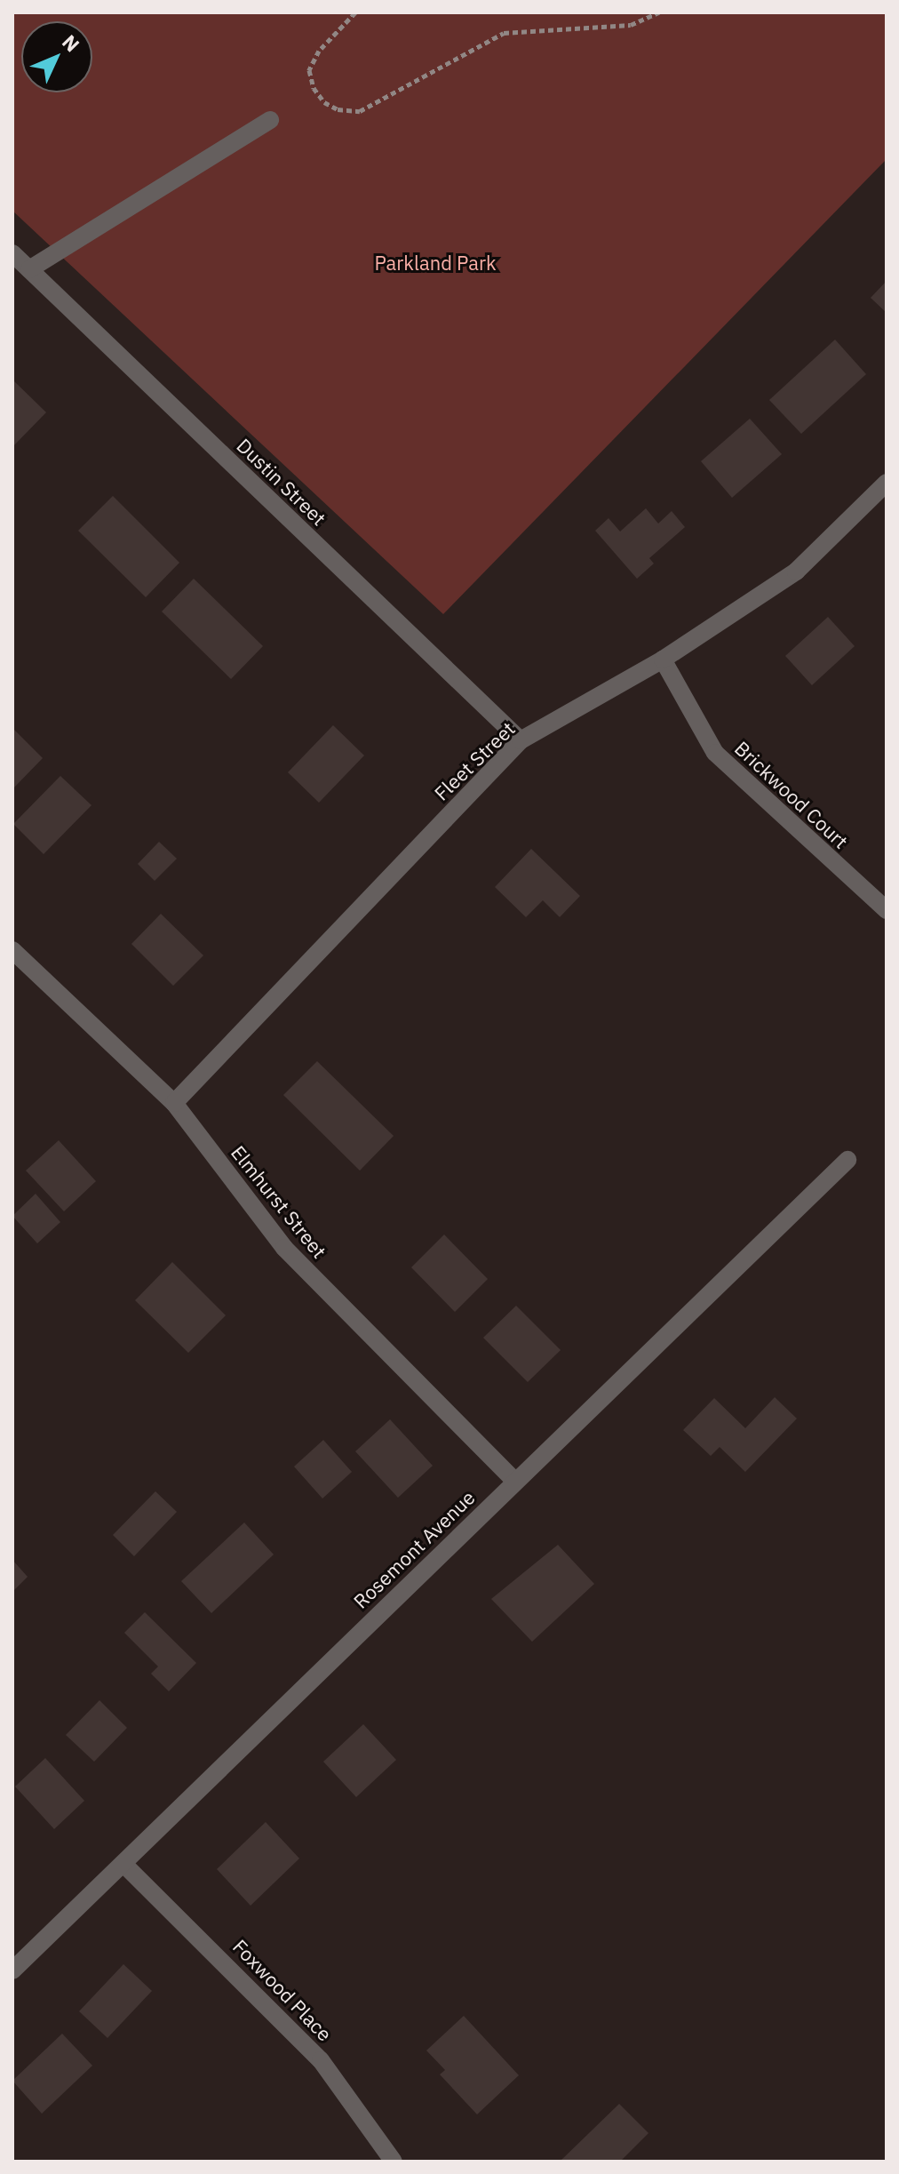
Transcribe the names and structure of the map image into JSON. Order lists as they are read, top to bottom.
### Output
{
  "streets": {
    "street": [
      "Dustin Street",
      "Fleet Street",
      "Brickwood Court",
      "Elmhurst Street",
      "Rosemont Avenue",
      "Foxwood Place"
    ]
  },
  "crossings": [
    ["Dustin Street", "Fleet Street"],
    ["Fleet Street", "Brickwood Court"],
    ["Fleet Street", "Elmhurst Street"],
    ["Elmhurst Street", "Rosemont Avenue"],
    ["Rosemont Avenue", "Foxwood Place"]
  ],
  "parks": ["Parkland Park"],
  "north": "top right"
}
